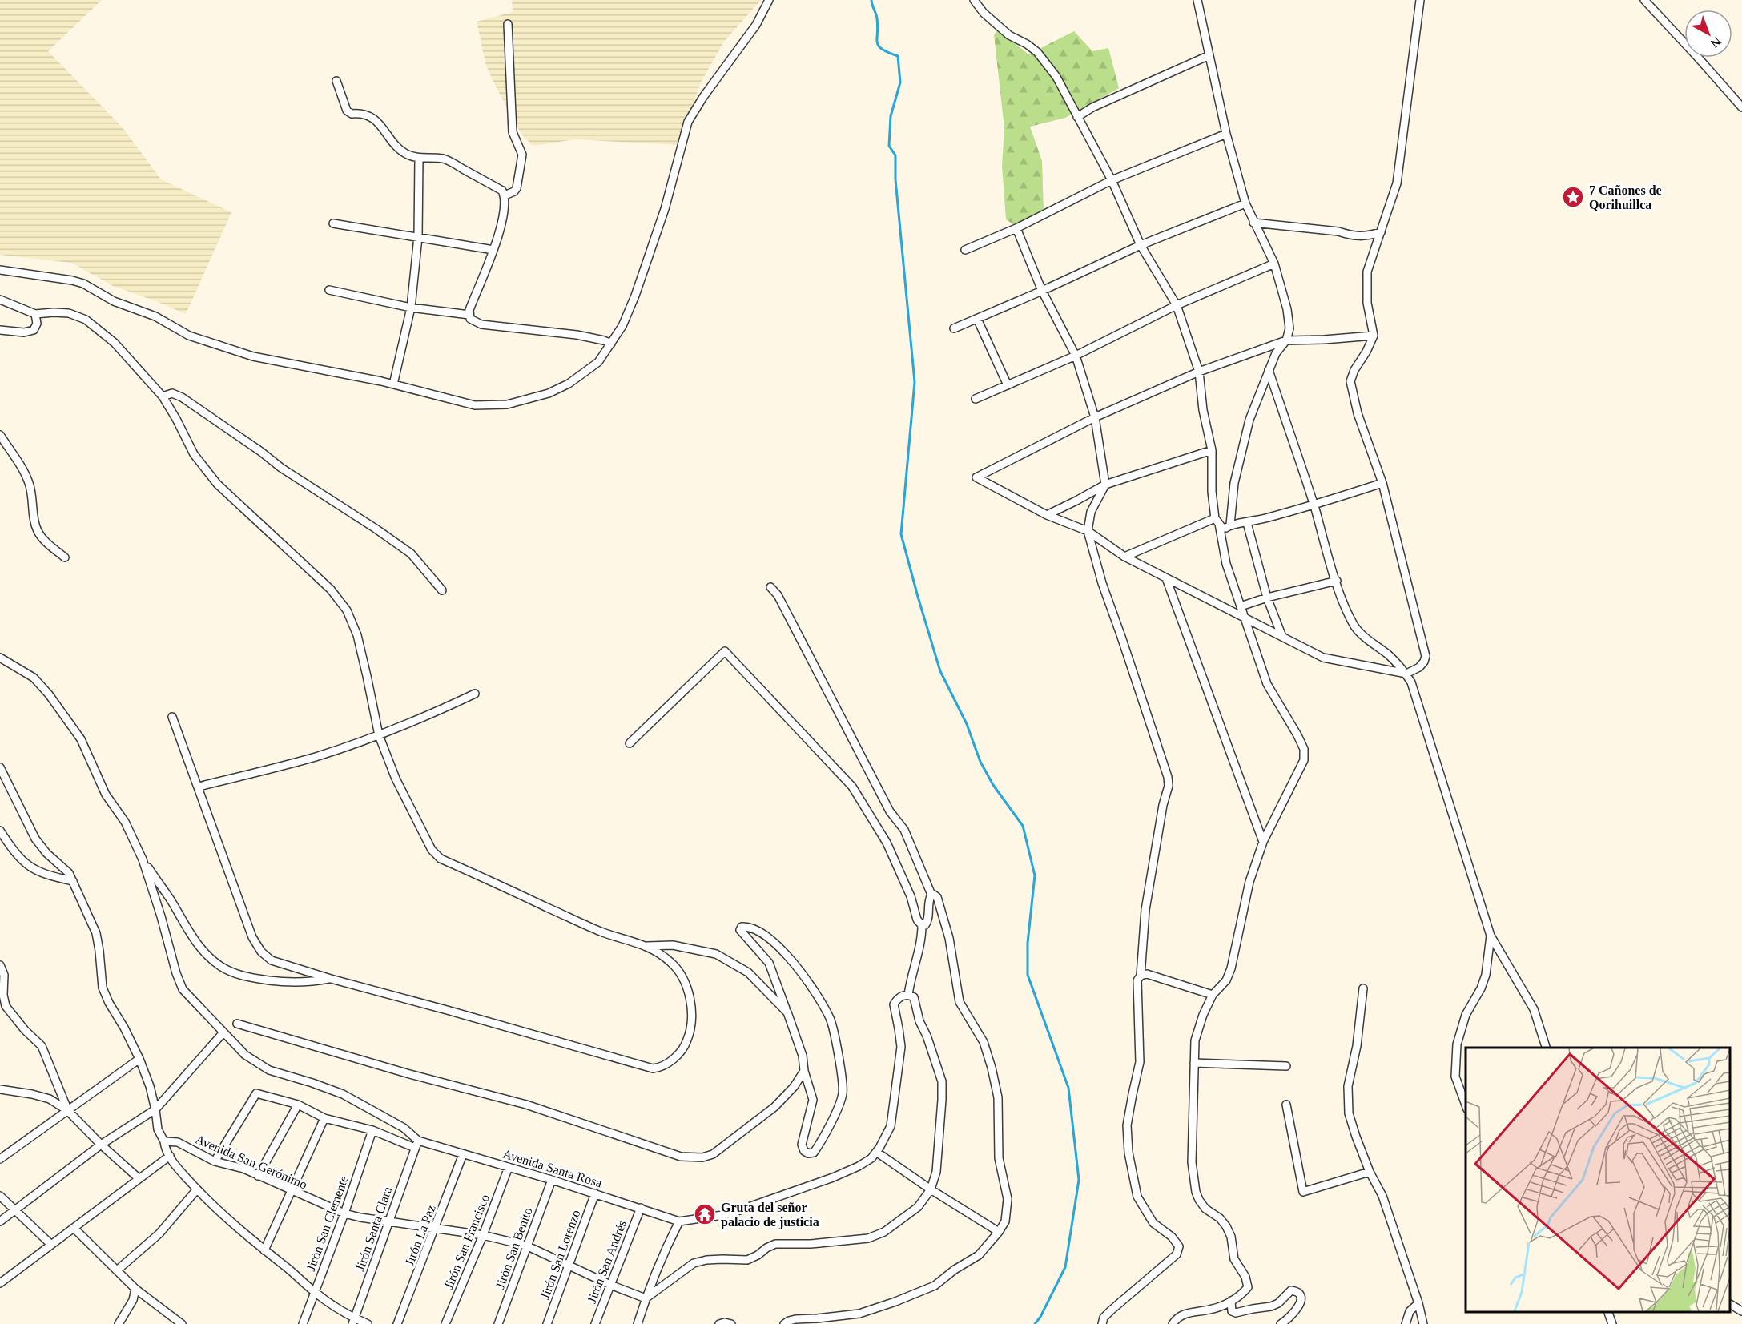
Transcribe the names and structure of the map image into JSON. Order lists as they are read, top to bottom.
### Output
{
  "streets": {
    "street": [
      "Avenida San Gerónimo",
      "Avenida Santa Rosa",
      "Jirón San Clemente",
      "Jirón Santa Clara",
      "Jirón La Paz",
      "Jirón San Francisco",
      "Jirón San Benito",
      "Jirón San Lorenzo",
      "Jirón San Andrés"
    ]
  },
  "crossings": [
    ["Avenida San Gerónimo", "Avenida Santa Rosa"],
    ["Avenida San Gerónimo", "Jirón San Clemente"],
    ["Avenida San Gerónimo", "Jirón Santa Clara"],
    ["Avenida San Gerónimo", "Jirón La Paz"],
    ["Avenida San Gerónimo", "Jirón San Francisco"],
    ["Avenida San Gerónimo", "Jirón San Benito"],
    ["Avenida San Gerónimo", "Jirón San Lorenzo"],
    ["Avenida San Gerónimo", "Jirón San Andrés"],
    ["Avenida Santa Rosa", "Jirón San Clemente"],
    ["Avenida Santa Rosa", "Jirón Santa Clara"],
    ["Avenida Santa Rosa", "Jirón La Paz"],
    ["Avenida Santa Rosa", "Jirón San Francisco"],
    ["Avenida Santa Rosa", "Jirón San Benito"],
    ["Avenida Santa Rosa", "Jirón San Lorenzo"],
    ["Avenida Santa Rosa", "Jirón San Andrés"]
  ],
  "places": {
    "place": ["7 Cañones de Qorihuillca"],
    "temple": ["Gruta del señor palacio de justicia"]
  },
  "north": "bottom right"
}
